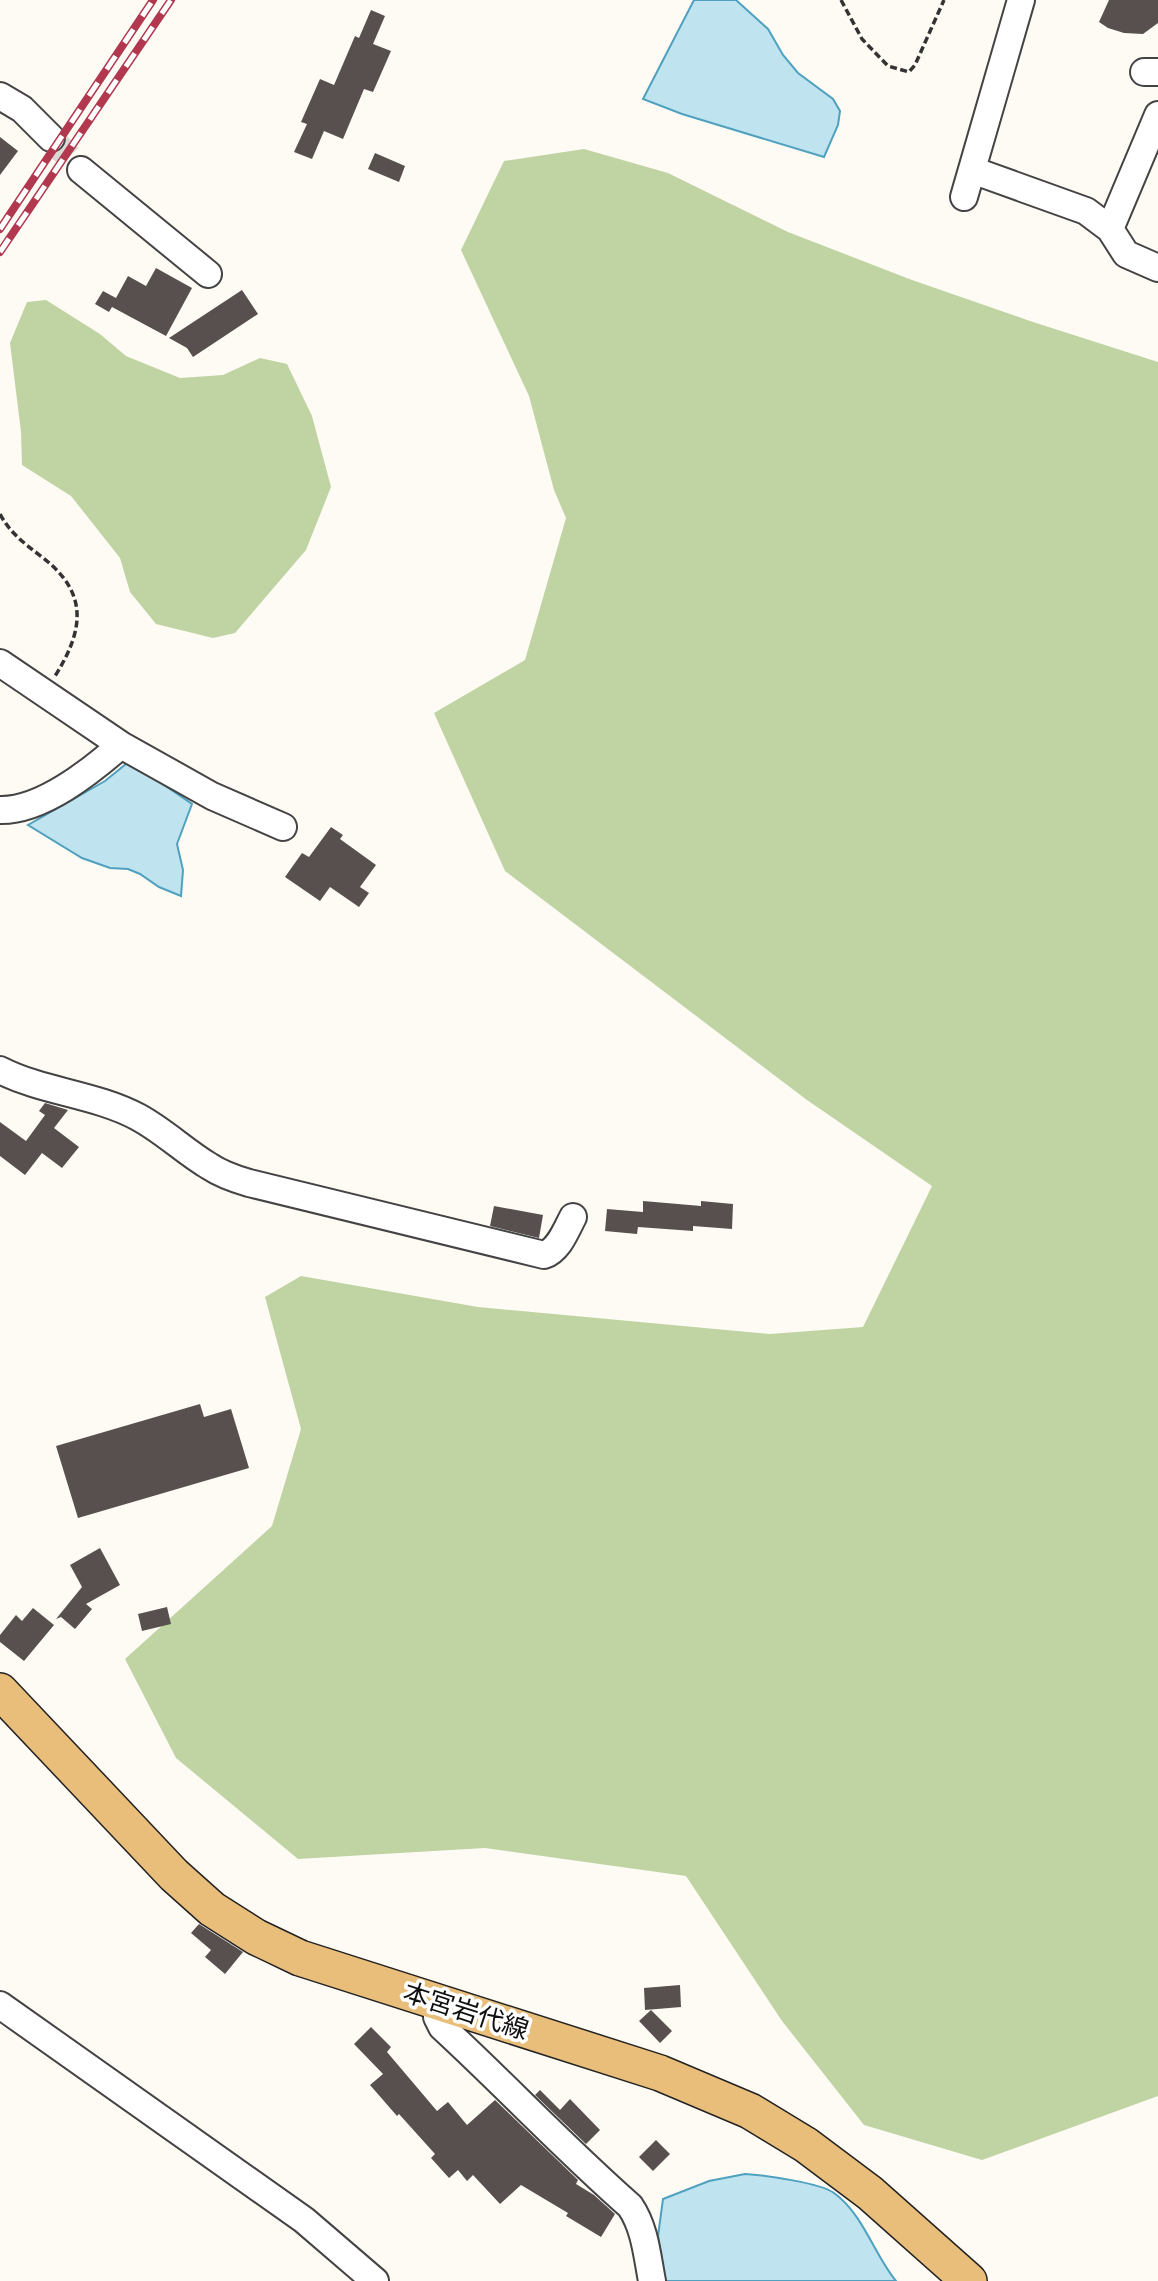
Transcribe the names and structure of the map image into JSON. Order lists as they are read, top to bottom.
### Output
{
  "streets": {
    "main road": ["本宮岩代線"]
  }
}
